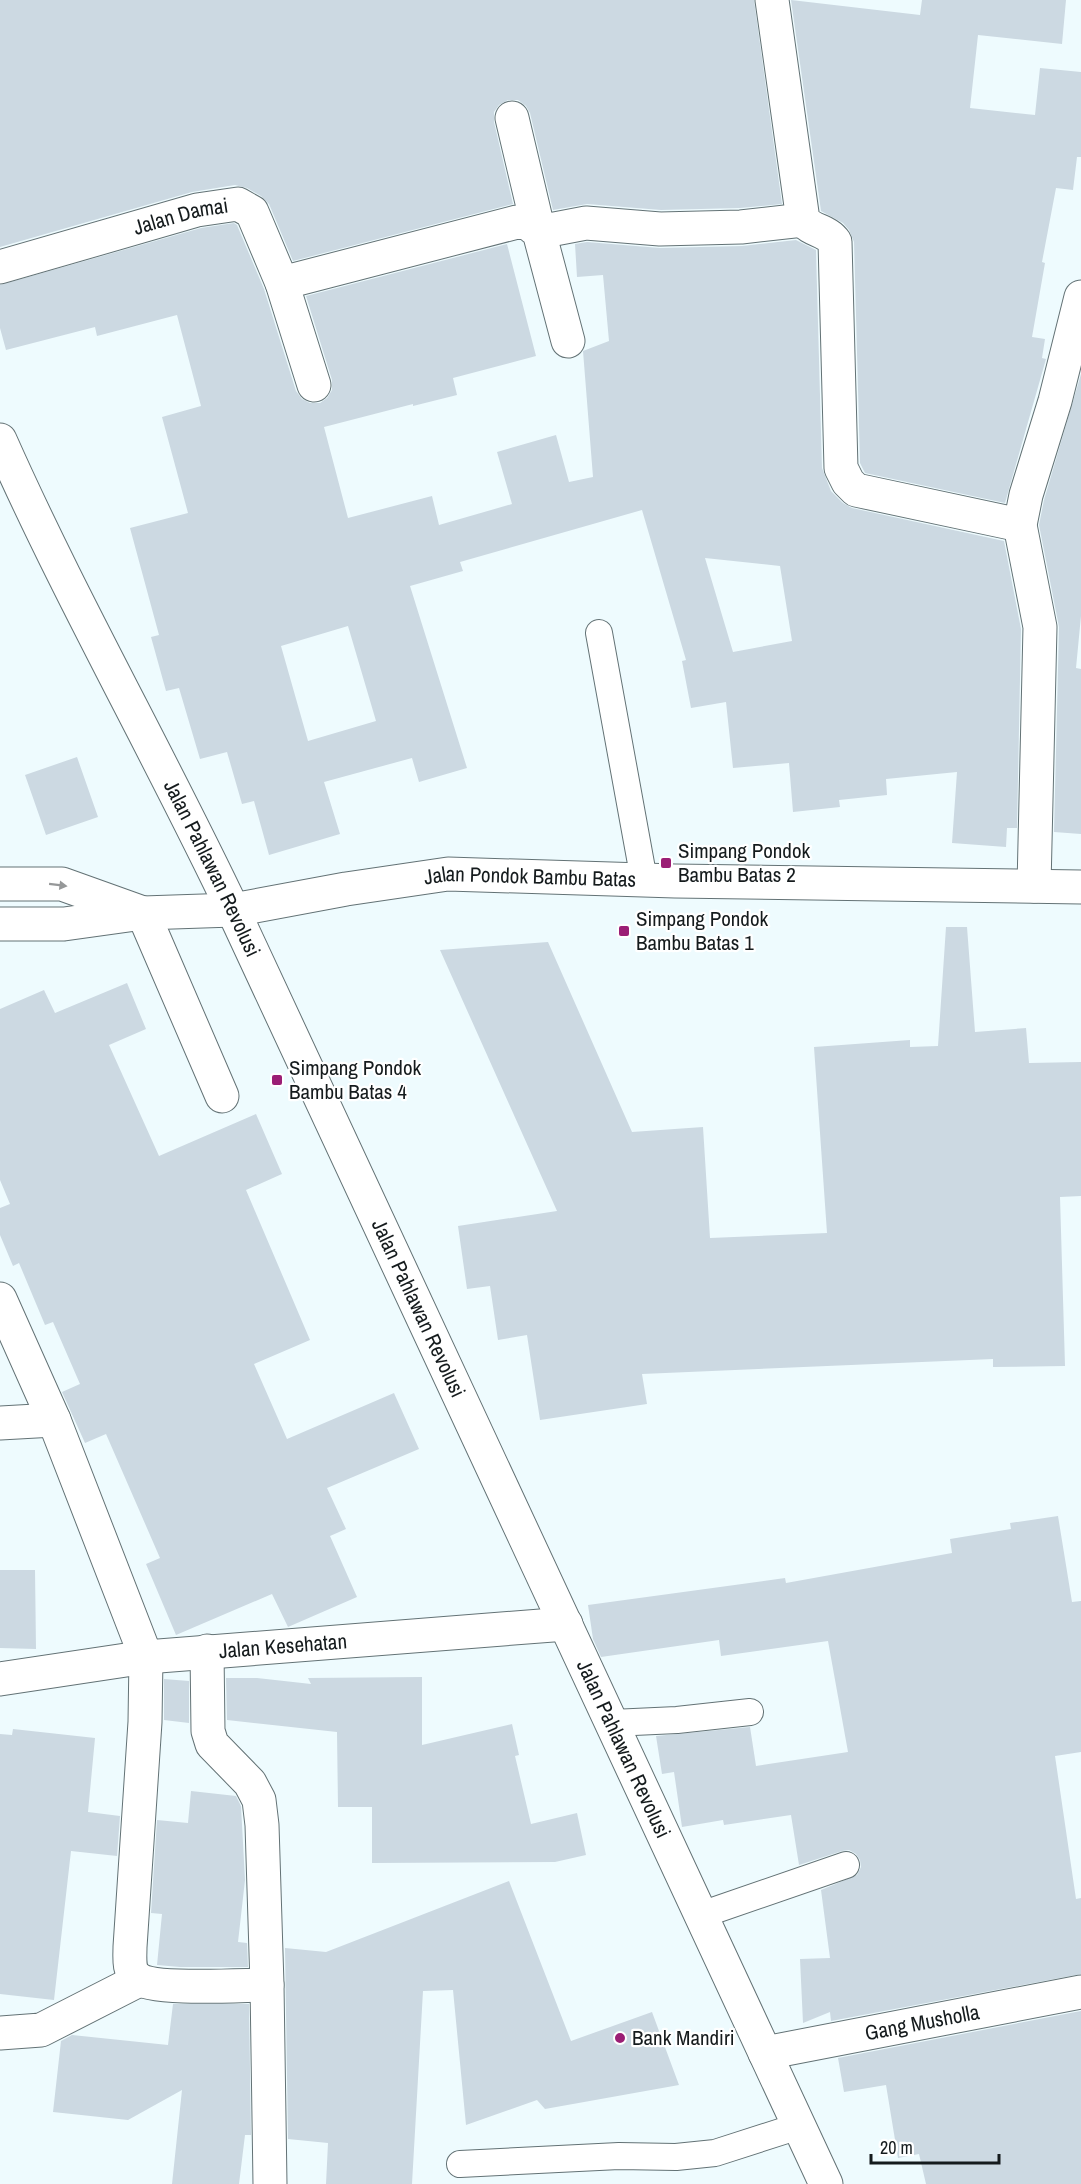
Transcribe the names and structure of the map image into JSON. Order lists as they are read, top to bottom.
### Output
{
  "streets": {
    "street": [
      "Jalan Damai",
      "Jalan Pahlawan Revolusi",
      "Jalan Pondok Bambu Batas",
      "Jalan Kesehatan",
      "Gang Musholla"
    ]
  },
  "crossings": [
    ["Jalan Pahlawan Revolusi", "Jalan Pondok Bambu Batas"],
    ["Jalan Pahlawan Revolusi", "Jalan Kesehatan"],
    ["Jalan Pahlawan Revolusi", "Gang Musholla"]
  ],
  "places": {
    "transit": ["Simpang Pondok Bambu Batas 2", "Simpang Pondok Bambu Batas 1", "Simpang Pondok Bambu Batas 4"],
    "other": ["Bank Mandiri"]
  },
  "scale_bar": "20 m"
}
